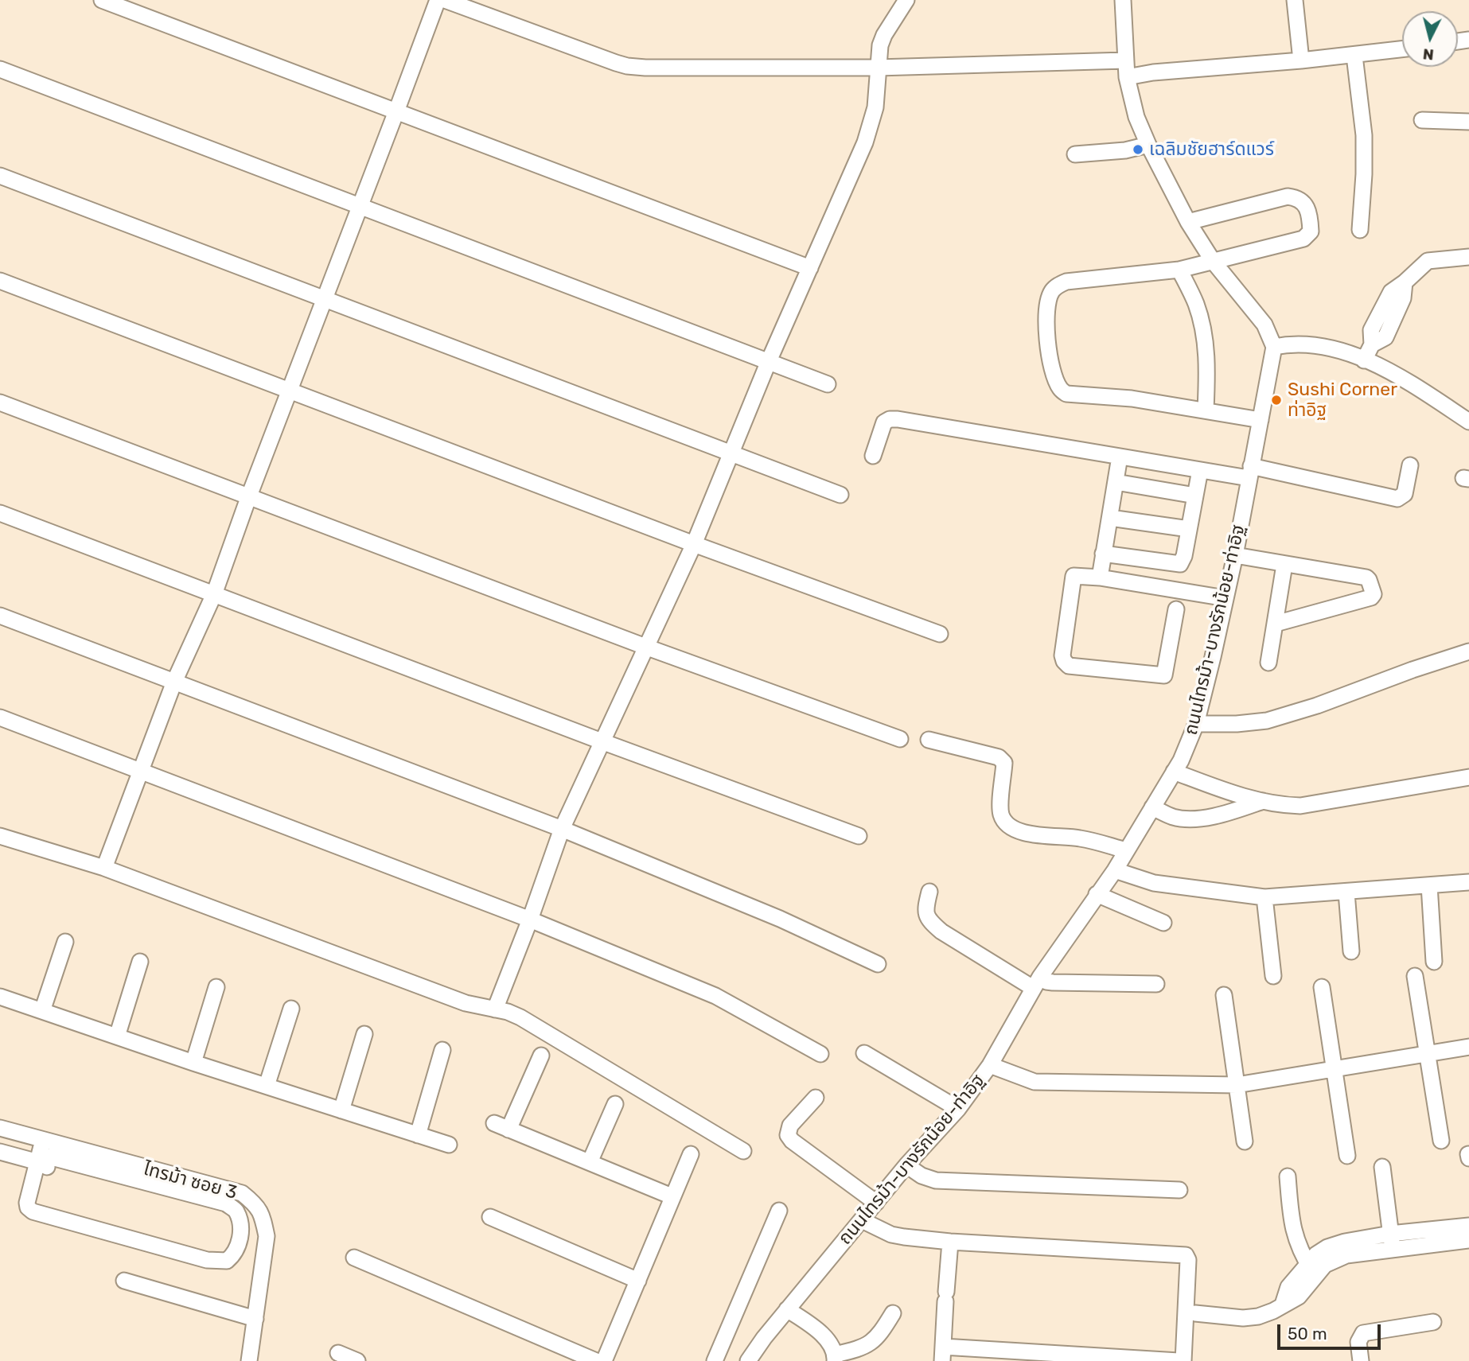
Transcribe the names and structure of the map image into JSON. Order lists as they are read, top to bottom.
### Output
{
  "streets": {
    "street": ["ถนนไทรม้า-บางรักน้อย-ท่าอิฐ", "ไทรม้า ซอย 3"]
  },
  "places": ["เฉลิมชัยฮาร์ดแวร์", "Sushi Corner ท่าอิฐ"],
  "scale_bar": "50 m",
  "north": "bottom"
}
